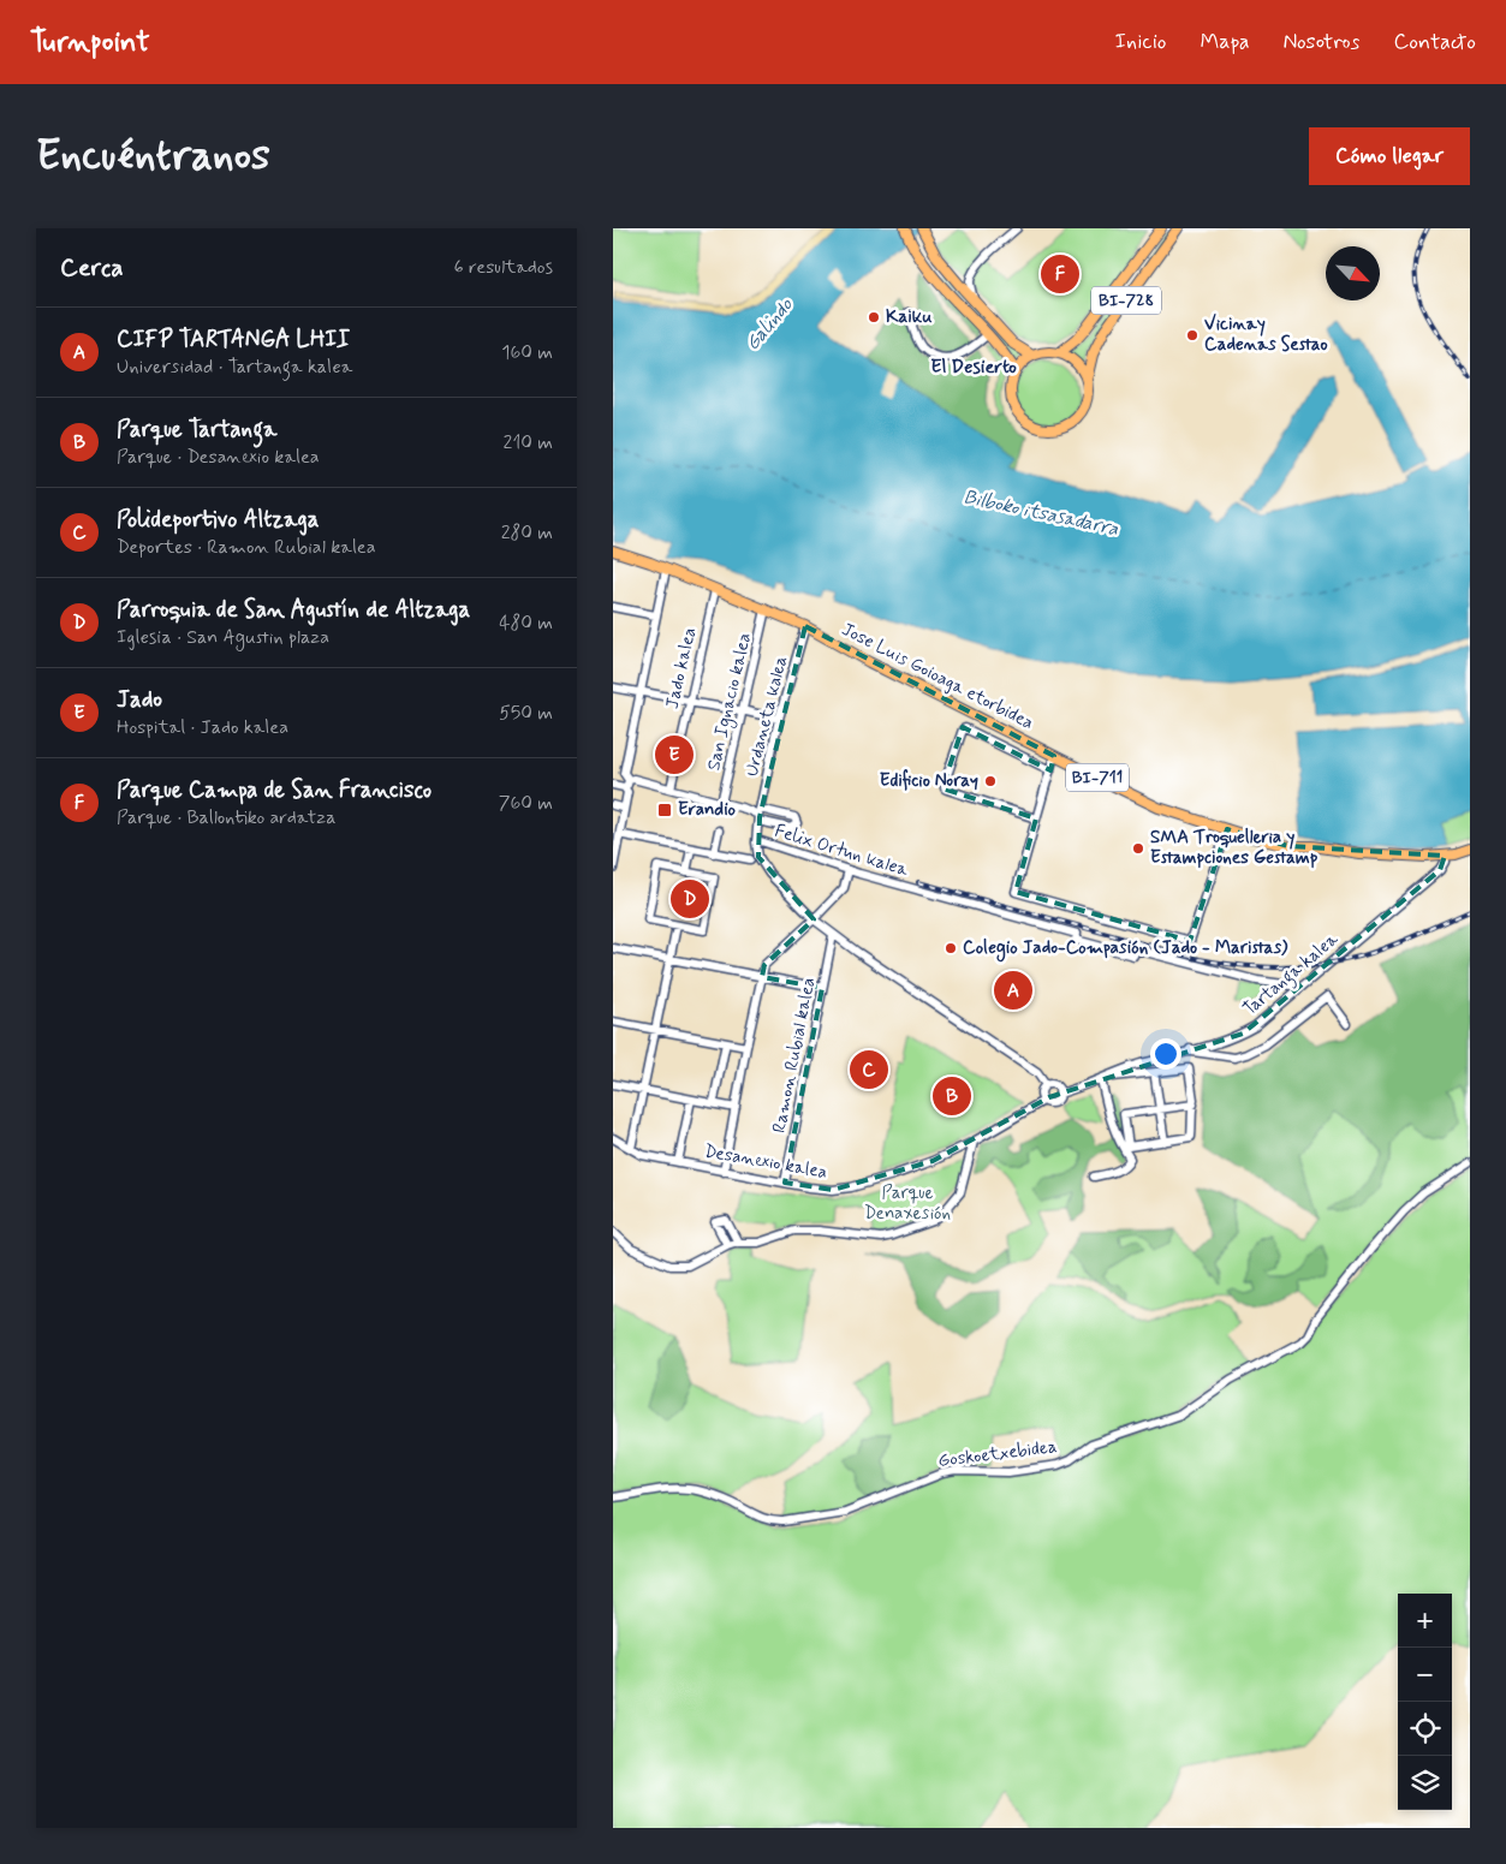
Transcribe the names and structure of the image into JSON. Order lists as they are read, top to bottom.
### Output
{
  "streets": {
    "main road": ["BI-728", "Jose Luis Goioaga etorbidea", "BI-711"],
    "street": [
      "Jado kalea",
      "San Ignacio kalea",
      "Urdaneta kalea",
      "Felix Ortun kalea",
      "Tartanga kalea",
      "Ramon Rubial kalea",
      "Desanexio kalea",
      "Goskoetxebidea"
    ]
  },
  "crossings": [
    ["Jado kalea", "BI-711"],
    ["Jose Luis Goioaga etorbidea", "Urdaneta kalea"],
    ["Jose Luis Goioaga etorbidea", "BI-711"],
    ["Jose Luis Goioaga etorbidea", "Tartanga kalea"],
    ["San Ignacio kalea", "BI-711"],
    ["Urdaneta kalea", "BI-711"],
    ["Tartanga kalea", "Desanexio kalea"],
    ["Ramon Rubial kalea", "Desanexio kalea"]
  ],
  "districts": ["El Desierto"],
  "water": ["Galindo", "Bilboko itsasadarra"],
  "parks": ["Parque Denaxesión"],
  "places": {
    "other": [
      "Kaiku",
      "Vicinay Cadenas Sestao",
      "Edificio Noray",
      "SMA Troquelleria y Estampciones Gestamp",
      "Colegio Jado-Compasión (Jado - Maristas)"
    ],
    "transit": ["Erandio"]
  },
  "north": "bottom right",
  "page": {
    "header": "Turnpoint",
    "nav": [
      "Inicio",
      "Mapa",
      "Nosotros",
      "Contacto"
    ],
    "buttons": "Cómo llegar",
    "title": "Encuéntranos",
    "heading": ["Cerca", "6 resultados"],
    "pins": [
      "F",
      "E",
      "D",
      "A",
      "C",
      "B"
    ],
    "list": [
      {
        "mark": "A",
        "name": "CIFP TARTANGA LHII",
        "note": "Universidad · Tartanga kalea",
        "value": "160 m"
      },
      {
        "mark": "B",
        "name": "Parque Tartanga",
        "note": "Parque · Desanexio kalea",
        "value": "210 m"
      },
      {
        "mark": "C",
        "name": "Polideportivo Altzaga",
        "note": "Deportes · Ramon Rubial kalea",
        "value": "280 m"
      },
      {
        "mark": "D",
        "name": "Parroquia de San Agustín de Altzaga",
        "note": "Iglesia · San Agustin plaza",
        "value": "480 m"
      },
      {
        "mark": "E",
        "name": "Jado",
        "note": "Hospital · Jado kalea",
        "value": "550 m"
      },
      {
        "mark": "F",
        "name": "Parque Campa de San Francisco",
        "note": "Parque · Ballontiko ardatza",
        "value": "760 m"
      }
    ],
    "map_buttons": ["+", "−"]
  }
}
